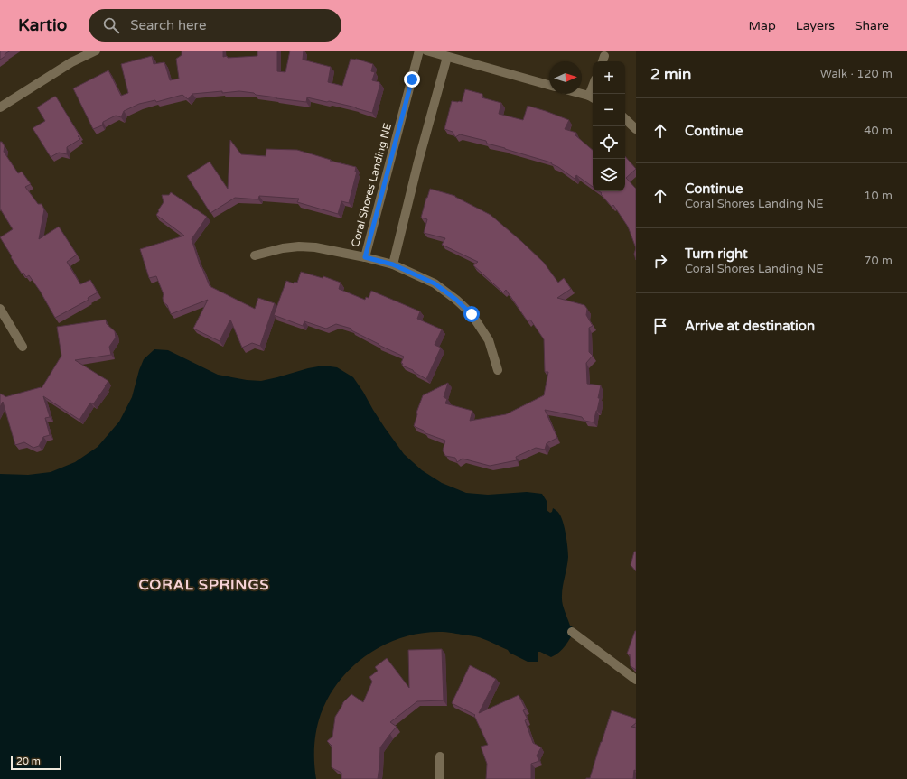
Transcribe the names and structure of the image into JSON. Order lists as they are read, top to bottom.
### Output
{
  "streets": {
    "street": ["Coral Shores Landing NE"]
  },
  "districts": ["CORAL SPRINGS"],
  "scale_bar": "20 m",
  "north": "right",
  "page": {
    "header": "Kartio",
    "search": "Search here",
    "nav": ["Map", "Layers", "Share"],
    "heading": ["2 min", "Walk · 120 m"],
    "map_buttons": ["+", "−"],
    "list": [
      ["Continue", "40 m"],
      ["Continue", "Coral Shores Landing NE", "10 m"],
      ["Turn right", "Coral Shores Landing NE", "70 m"],
      "Arrive at destination"
    ],
    "scale": "20 m"
  }
}
